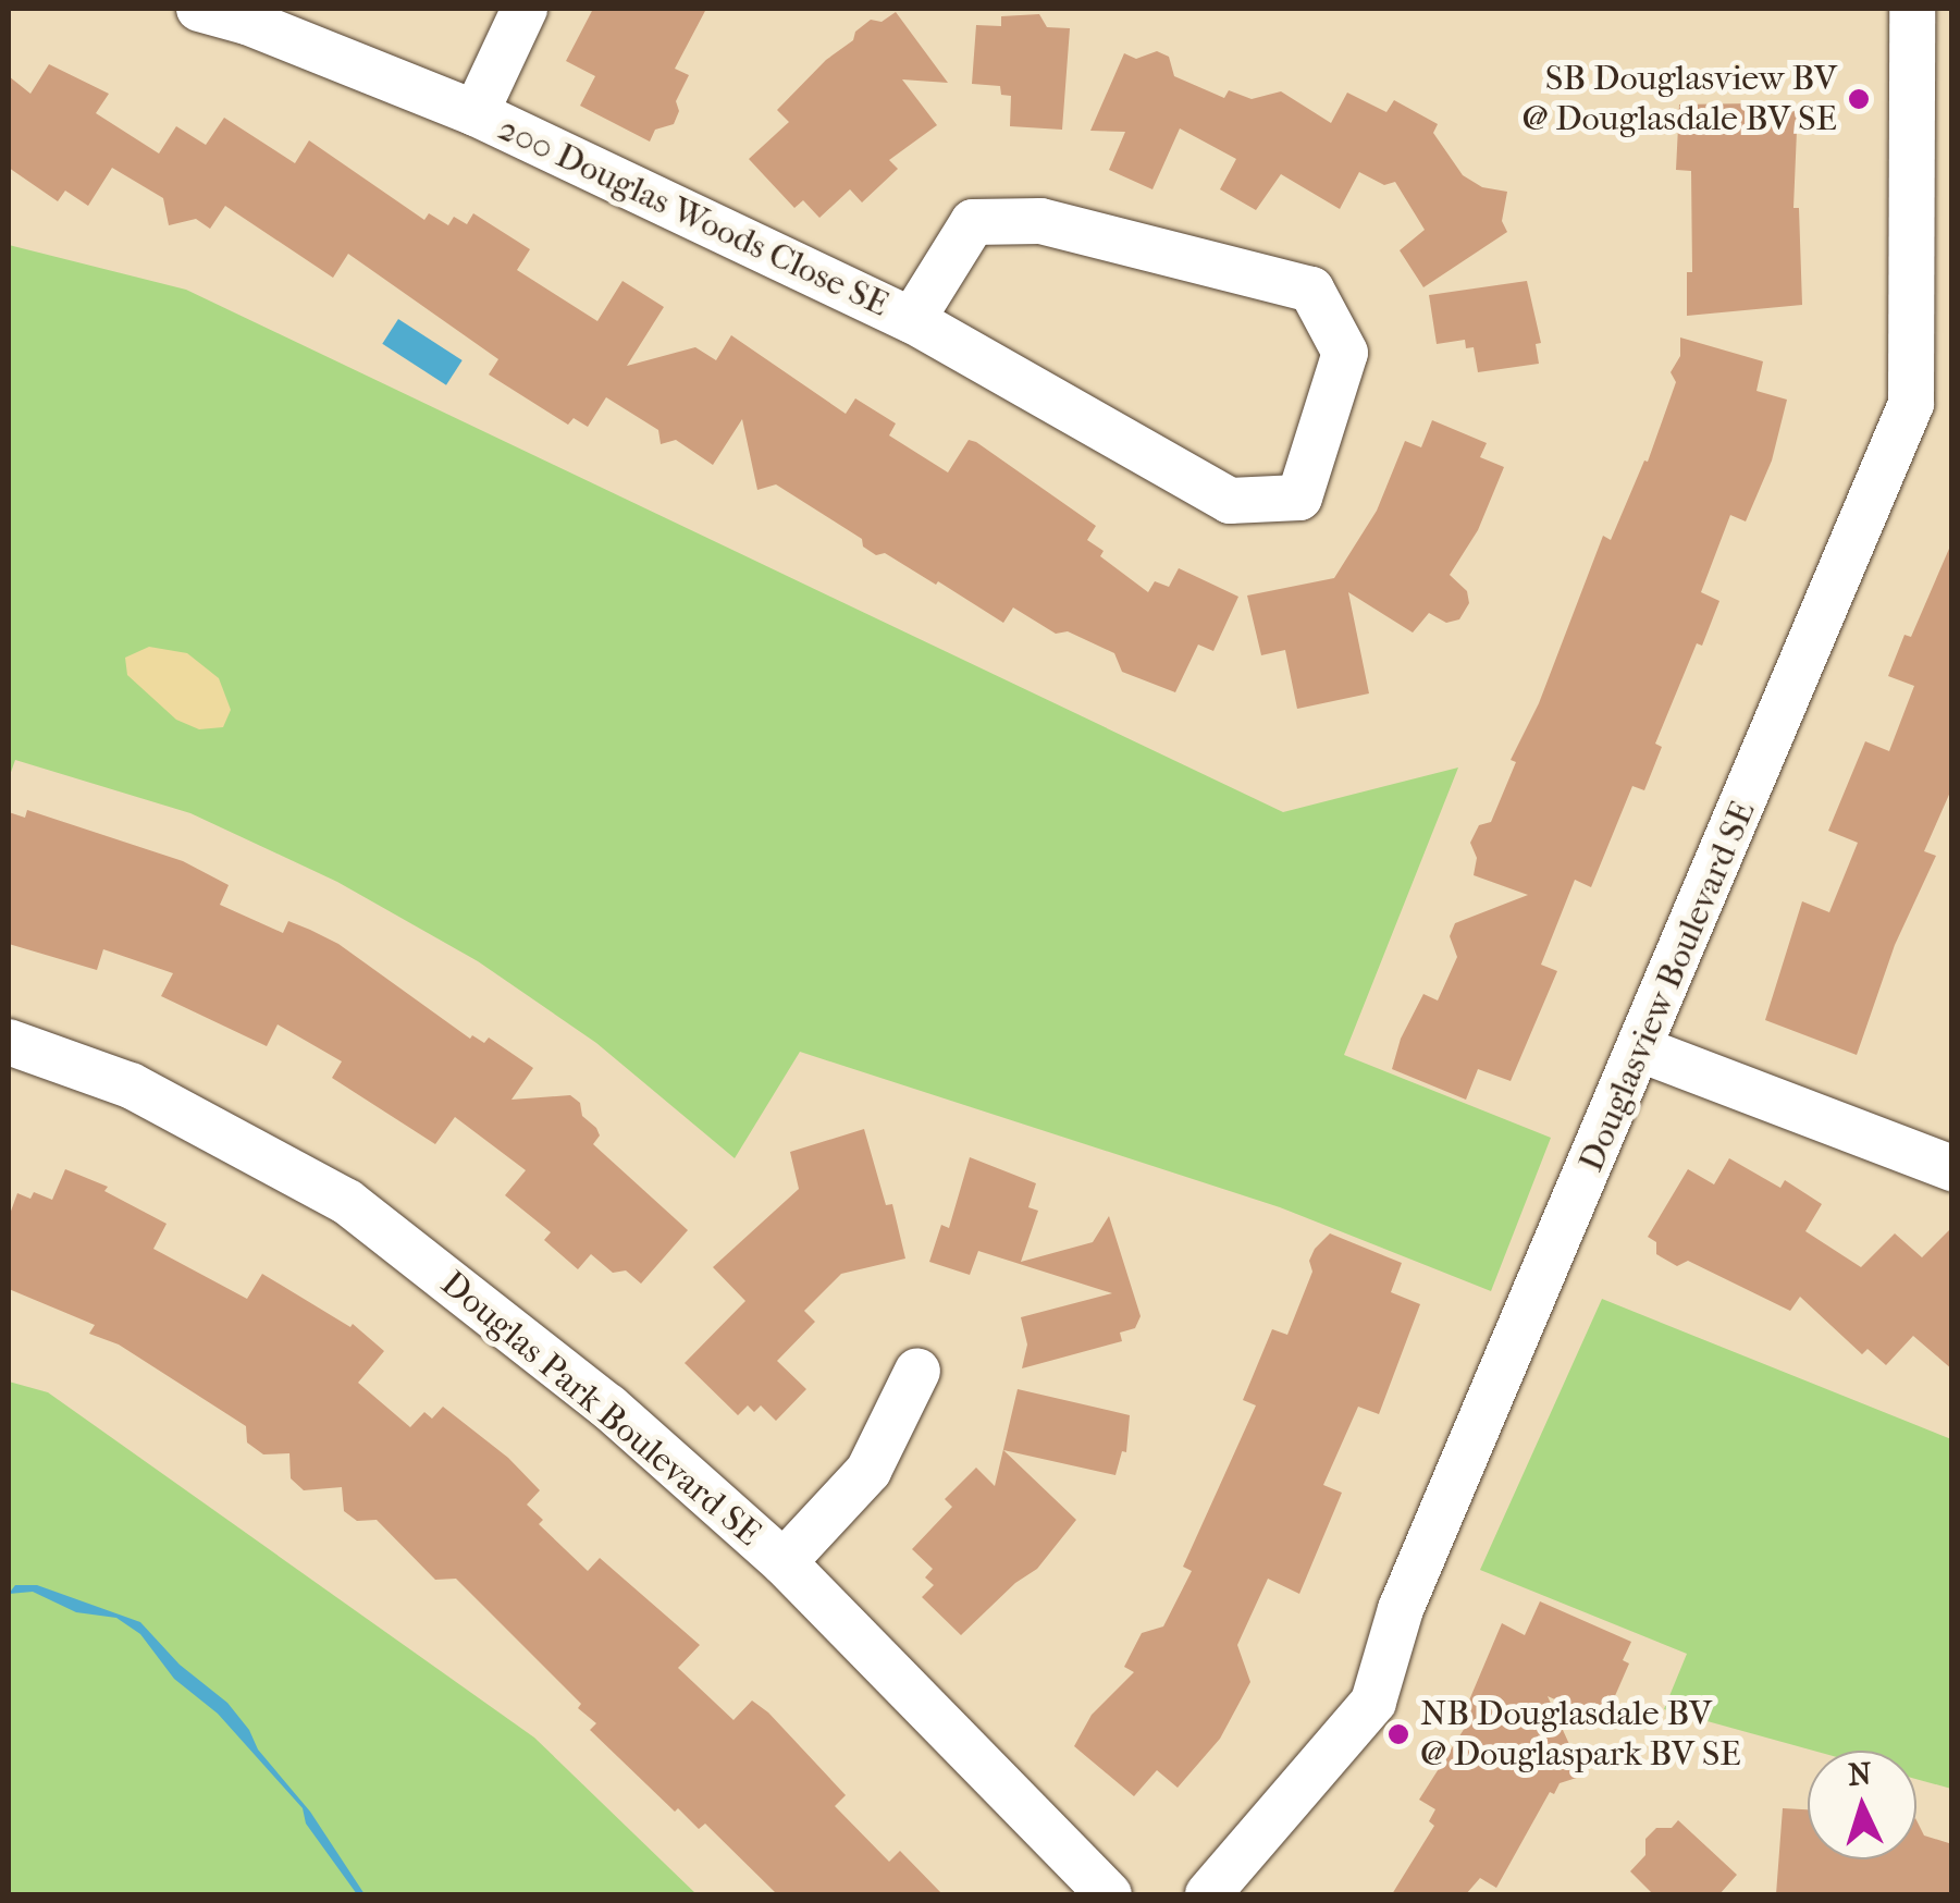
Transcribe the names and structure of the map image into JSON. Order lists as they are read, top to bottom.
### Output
{
  "streets": {
    "street": ["200 Douglas Woods Close SE", "Douglasview Boulevard SE", "Douglas Park Boulevard SE"]
  },
  "places": ["SB Douglasview BV @ Douglasdale BV SE", "NB Douglasdale BV @ Douglaspark BV SE"],
  "north": "top"
}
